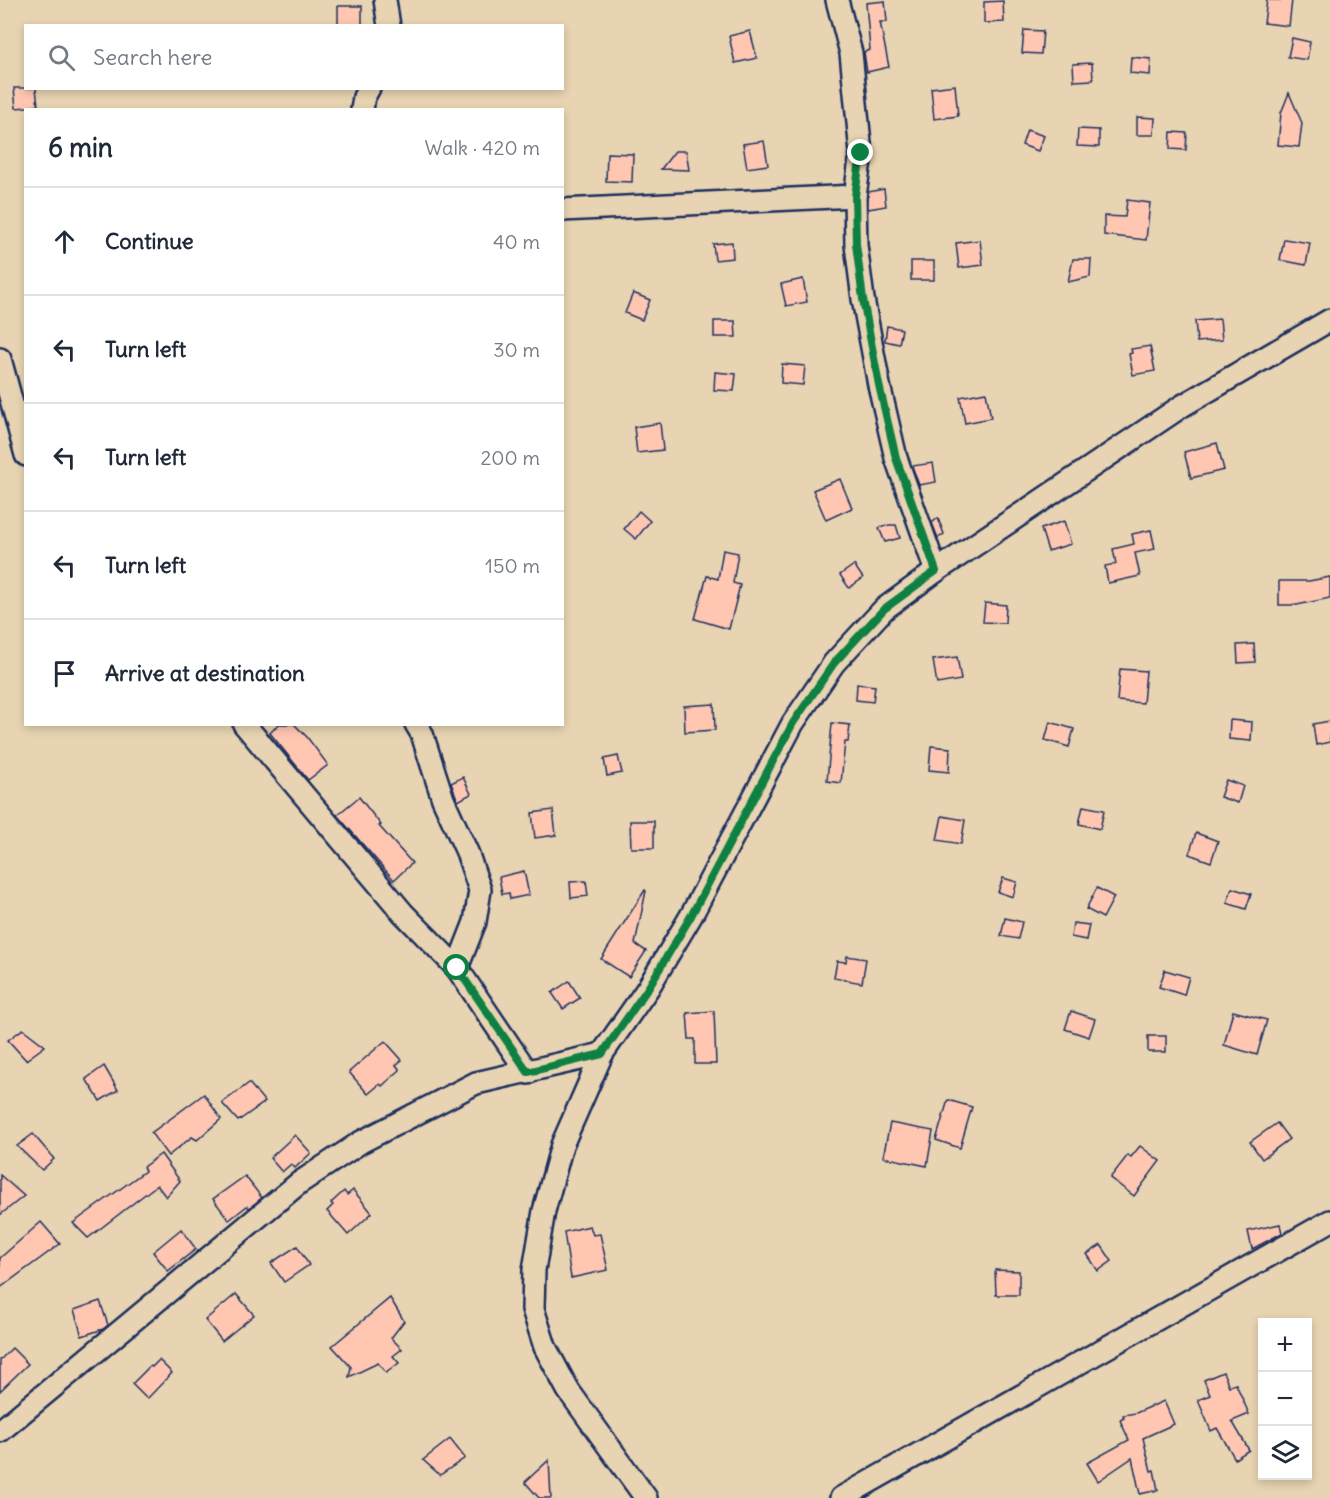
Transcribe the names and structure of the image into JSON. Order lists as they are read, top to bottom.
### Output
{
  "page": {
    "search": "Search here",
    "heading": ["6 min", "Walk · 420 m"],
    "list": [
      ["Continue", "40 m"],
      ["Turn left", "30 m"],
      ["Turn left", "200 m"],
      ["Turn left", "150 m"],
      "Arrive at destination"
    ],
    "map_buttons": ["+", "−"]
  }
}
